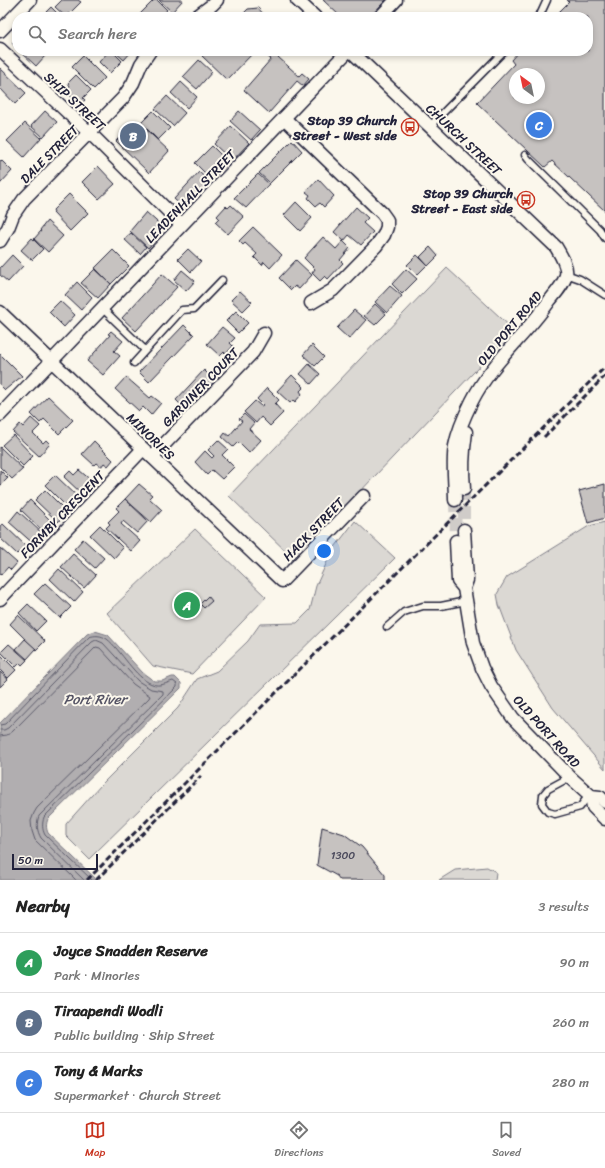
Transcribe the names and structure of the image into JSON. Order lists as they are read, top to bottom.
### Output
{
  "streets": {
    "street": [
      "SHIP STREET",
      "CHURCH STREET",
      "DALE STREET",
      "LEADENHALL STREET",
      "OLD PORT ROAD",
      "GARDINER COURT",
      "MINORIES",
      "FORMBY CRESCENT",
      "HACK STREET"
    ]
  },
  "crossings": [
    ["SHIP STREET", "DALE STREET"],
    ["SHIP STREET", "LEADENHALL STREET"],
    ["CHURCH STREET", "OLD PORT ROAD"],
    ["LEADENHALL STREET", "MINORIES"],
    ["GARDINER COURT", "MINORIES"],
    ["GARDINER COURT", "FORMBY CRESCENT"],
    ["MINORIES", "FORMBY CRESCENT"],
    ["MINORIES", "HACK STREET"]
  ],
  "water": ["Port River"],
  "places": {
    "bus stop": ["Stop 39 Church Street - West side", "Stop 39 Church Street - East side"]
  },
  "house_numbers": ["1300"],
  "scale_bar": "50 m",
  "north": "top left",
  "page": {
    "search": "Search here",
    "pins": ["C", "B", "A"],
    "scale": "50 m",
    "heading": ["Nearby", "3 results"],
    "list": [
      {
        "mark": "A",
        "name": "Joyce Snadden Reserve",
        "note": "Park · Minories",
        "value": "90 m"
      },
      {
        "mark": "B",
        "name": "Tiraapendi Wodli",
        "note": "Public building · Ship Street",
        "value": "260 m"
      },
      {
        "mark": "C",
        "name": "Tony & Marks",
        "note": "Supermarket · Church Street",
        "value": "280 m"
      }
    ],
    "nav": ["Map", "Directions", "Saved"]
  }
}
